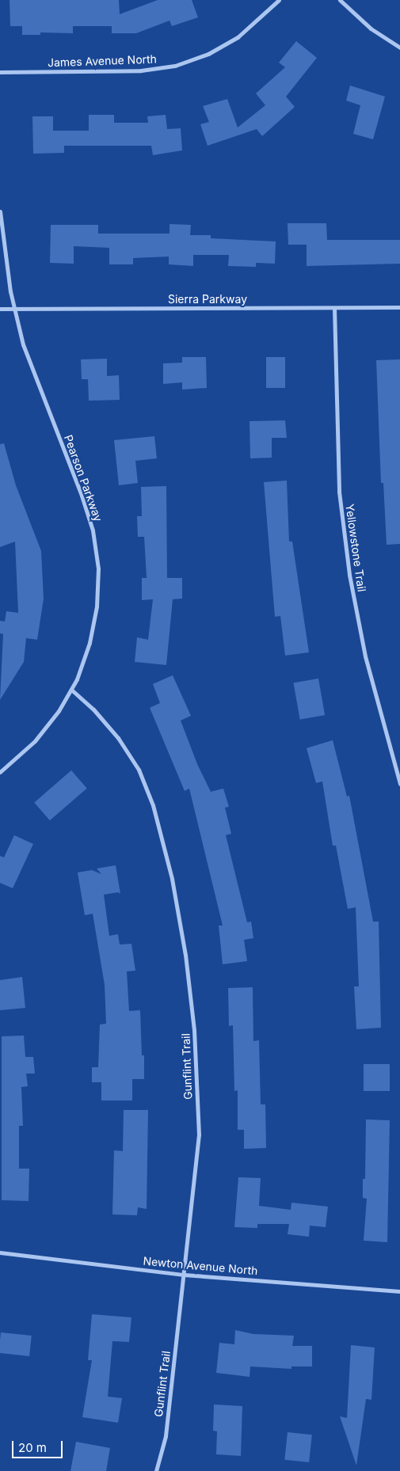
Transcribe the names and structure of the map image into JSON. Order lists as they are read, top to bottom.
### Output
{
  "streets": {
    "street": [
      "James Avenue North",
      "Sierra Parkway",
      "Pearson Parkway",
      "Yellowstone Trail",
      "Gunflint Trail",
      "Newton Avenue North"
    ]
  },
  "crossings": [
    ["Sierra Parkway", "Pearson Parkway"],
    ["Sierra Parkway", "Yellowstone Trail"],
    ["Pearson Parkway", "Gunflint Trail"],
    ["Gunflint Trail", "Newton Avenue North"]
  ],
  "scale_bar": "20 m"
}
